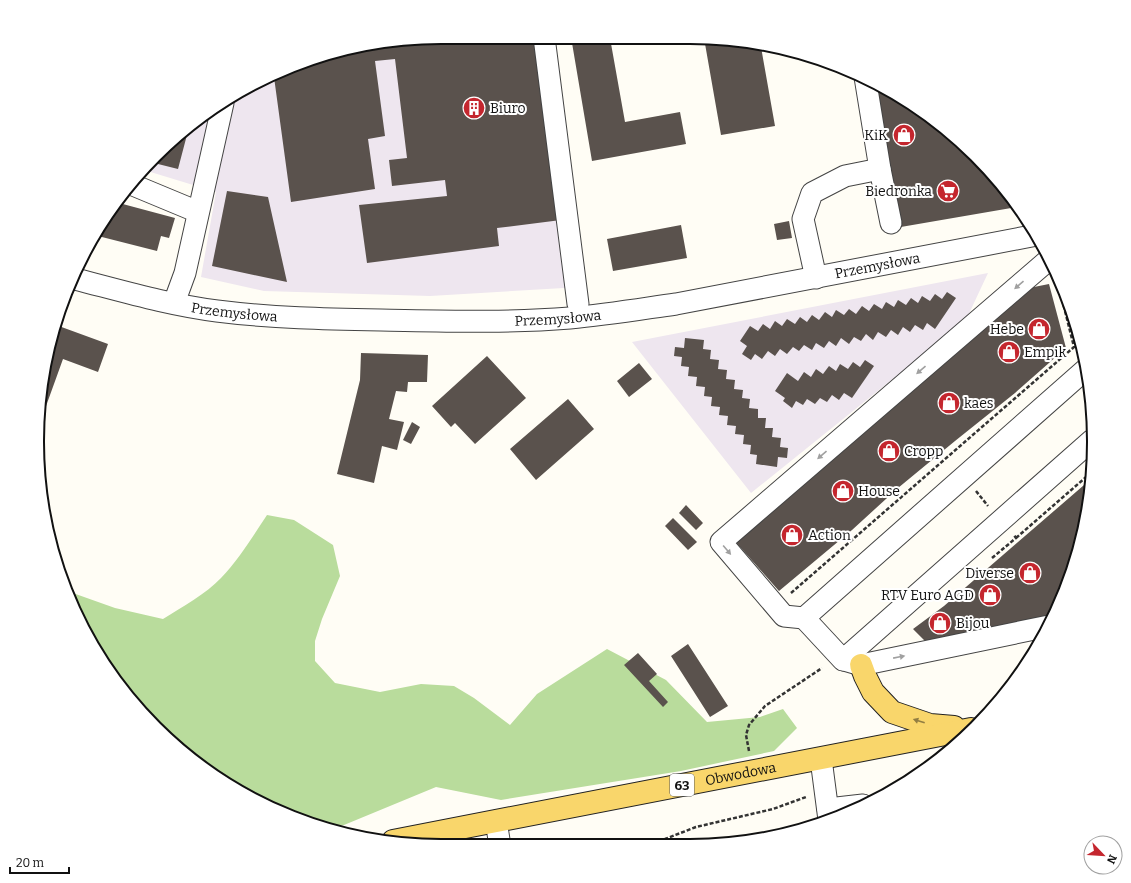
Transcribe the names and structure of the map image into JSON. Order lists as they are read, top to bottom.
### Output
{
  "streets": {
    "main road": ["Obwodowa", "63"],
    "street": ["Przemysłowa"]
  },
  "places": {
    "building": ["Biuro"],
    "shop": [
      "KiK",
      "Hebe",
      "Empik",
      "kaes",
      "Cropp",
      "House",
      "Action",
      "Diverse",
      "RTV Euro AGD",
      "Bijou"
    ],
    "supermarket": ["Biedronka"]
  },
  "scale_bar": "20 m",
  "north": "bottom right"
}
